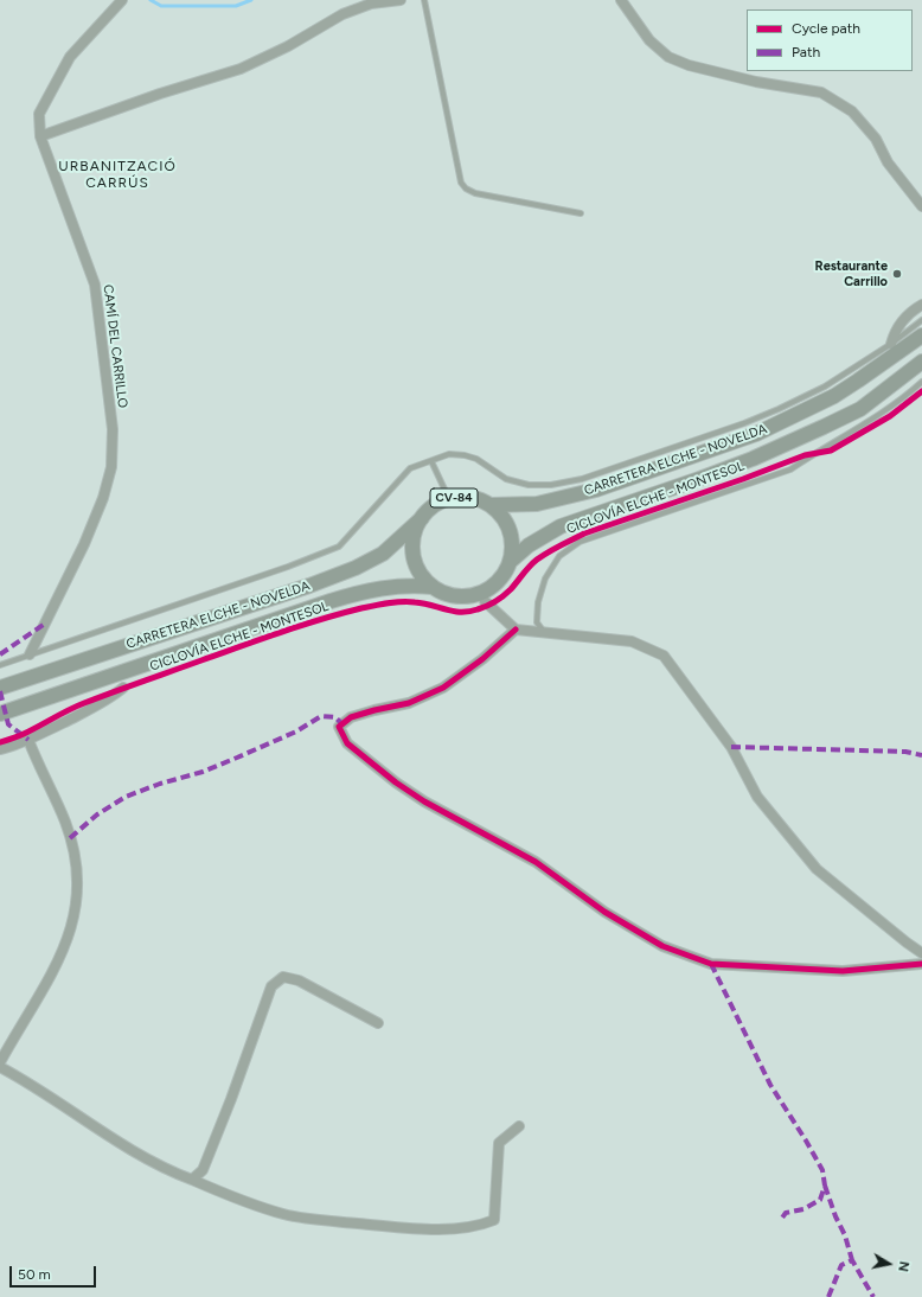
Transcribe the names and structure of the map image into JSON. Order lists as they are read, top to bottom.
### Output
{
  "streets": {
    "main road": ["CARRETERA ELCHE - NOVELDA", "CV-84"],
    "street": ["CAMÍ DEL CARRILLO"],
    "cycle path": ["CICLOVÍA ELCHE - MONTESOL"]
  },
  "crossings": [
    ["CARRETERA ELCHE - NOVELDA", "CV-84"]
  ],
  "districts": ["URBANITZACIÓ CARRÚS"],
  "places": ["Restaurante Carrillo"],
  "legend": ["Cycle path", "Path"],
  "scale_bar": "50 m",
  "north": "right"
}
